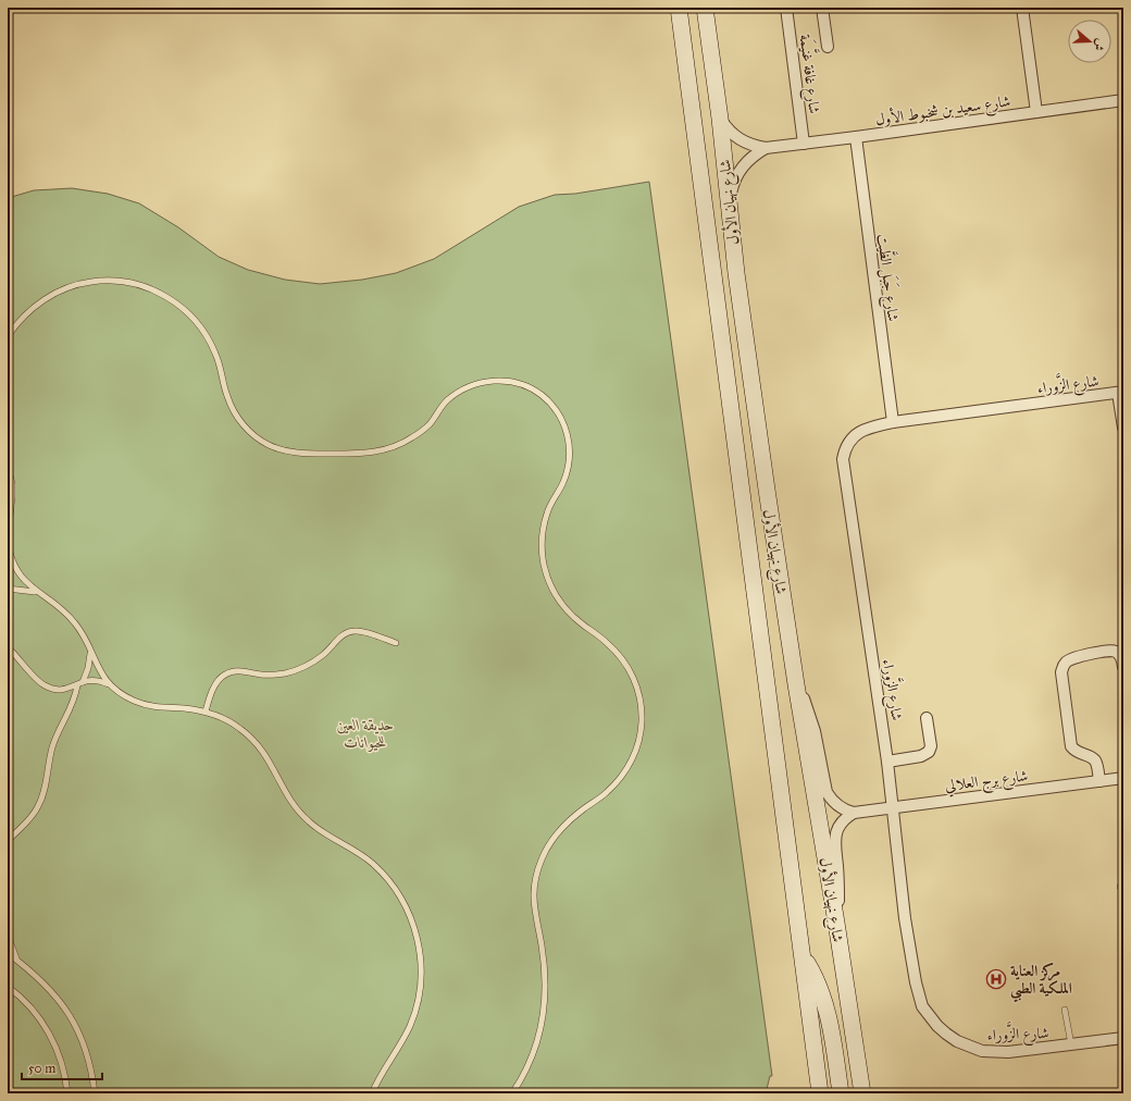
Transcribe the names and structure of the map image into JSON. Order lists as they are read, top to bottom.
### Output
{
  "streets": {
    "main road": ["شارع نهيان الأول"],
    "street": [
      "شارع غافة غنَّيمَة",
      "شارع سعيد بن شخبوط الأول",
      "شارع جَبَل الظَّيت",
      "شارع الزَّوراء",
      "شارع برج العلالي"
    ]
  },
  "crossings": [
    ["شارع غافة غنَّيمَة", "شارع سعيد بن شخبوط الأول"],
    ["شارع سعيد بن شخبوط الأول", "شارع نهيان الأول"],
    ["شارع سعيد بن شخبوط الأول", "شارع جَبَل الظَّيت"],
    ["شارع جَبَل الظَّيت", "شارع الزَّوراء"],
    ["شارع الزَّوراء", "شارع برج العلالي"]
  ],
  "parks": ["حديقة العين للحيوانات"],
  "places": {
    "hospital": ["مركز العناية الملكية الطبي"]
  },
  "scale_bar": "50 m",
  "north": "right"
}
